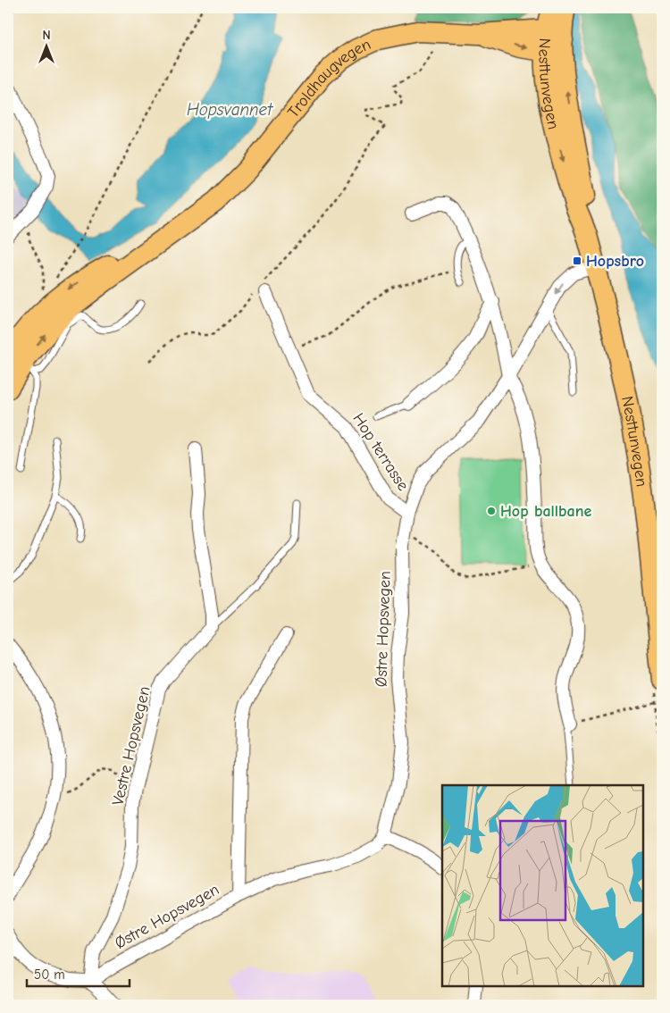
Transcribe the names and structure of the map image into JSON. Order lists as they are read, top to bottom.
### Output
{
  "streets": {
    "main road": ["Troldhaugvegen", "Nesttunvegen"],
    "street": ["Hop terrasse", "Østre Hopsvegen", "Vestre Hopsvegen"]
  },
  "crossings": [
    ["Troldhaugvegen", "Nesttunvegen"],
    ["Nesttunvegen", "Østre Hopsvegen"],
    ["Hop terrasse", "Østre Hopsvegen"],
    ["Østre Hopsvegen", "Vestre Hopsvegen"]
  ],
  "water": ["Hopsvannet"],
  "places": {
    "transit": ["Hopsbro"],
    "other": ["Hop ballbane"]
  },
  "scale_bar": "50 m",
  "north": "top"
}
